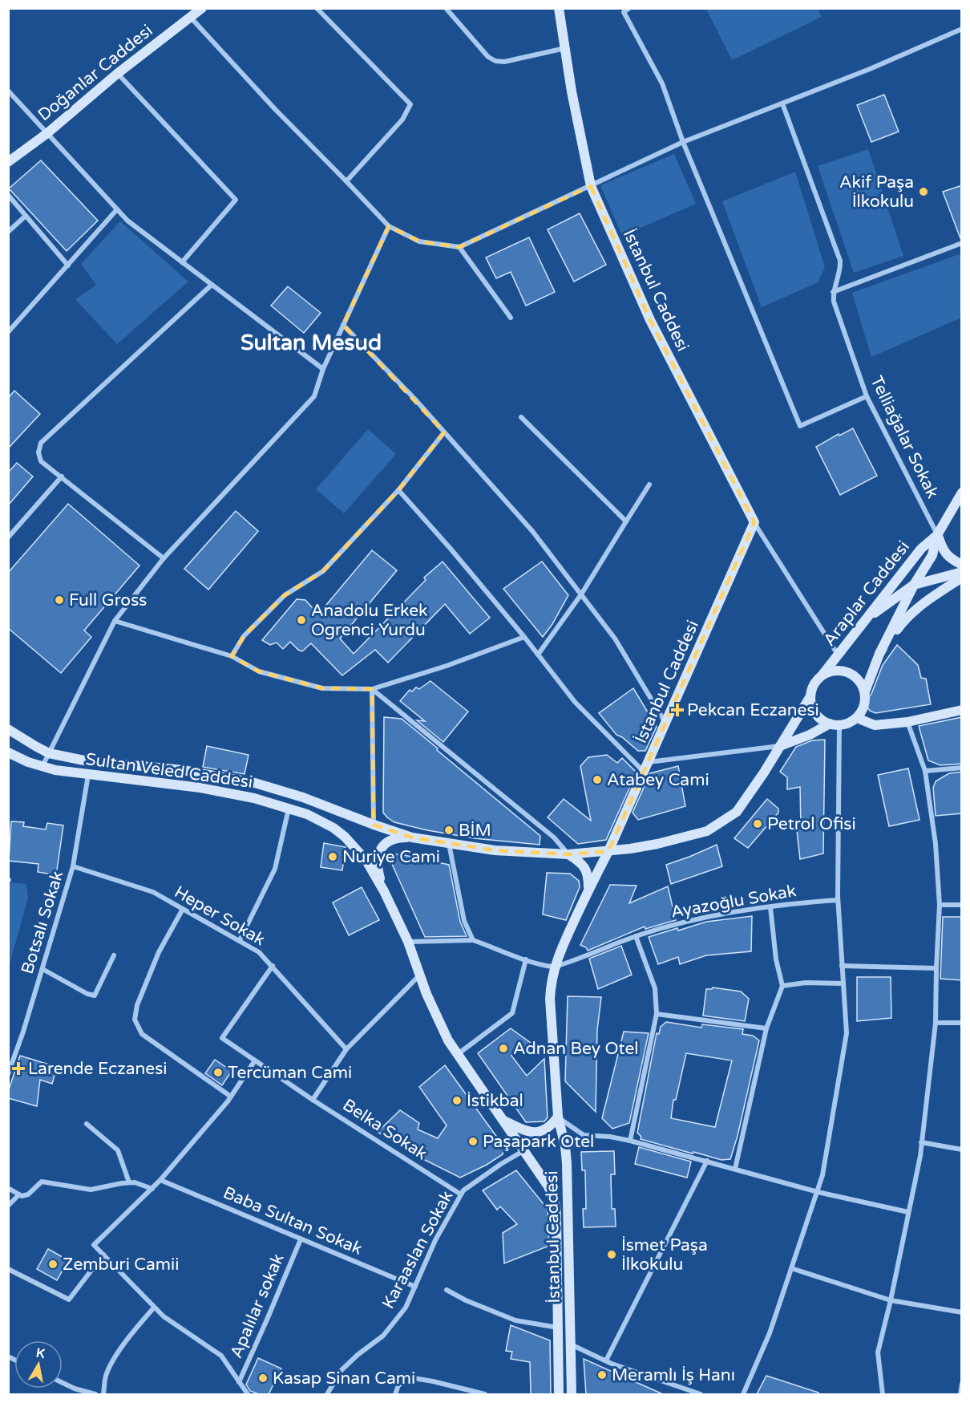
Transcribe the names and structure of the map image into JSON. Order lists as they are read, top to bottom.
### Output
{
  "streets": {
    "street": [
      "Doğanlar Caddesi",
      "İstanbul Caddesi",
      "Telliağalar Sokak",
      "Araplar Caddesi",
      "Sultan Veled Caddesi",
      "Ayazoğlu Sokak",
      "Heper Sokak",
      "Botsalı Sokak",
      "Belka Sokak",
      "Baba Sultan Sokak",
      "Karaaslan Sokak",
      "Apalılar sokak"
    ]
  },
  "crossings": [
    ["İstanbul Caddesi", "Sultan Veled Caddesi"],
    ["İstanbul Caddesi", "Ayazoğlu Sokak"],
    ["Telliağalar Sokak", "Araplar Caddesi"],
    ["Sultan Veled Caddesi", "Botsalı Sokak"],
    ["Sultan Veled Caddesi", "Karaaslan Sokak"],
    ["Heper Sokak", "Botsalı Sokak"],
    ["Heper Sokak", "Belka Sokak"],
    ["Belka Sokak", "Karaaslan Sokak"],
    ["Baba Sultan Sokak", "Karaaslan Sokak"],
    ["Baba Sultan Sokak", "Apalılar sokak"]
  ],
  "districts": ["Sultan Mesud"],
  "places": {
    "other": [
      "Akif Paşa İlkokulu",
      "Full Gross",
      "Anadolu Erkek Ogrenci Yurdu",
      "Atabey Cami",
      "Petrol Ofisi",
      "BİM",
      "Nuriye Cami",
      "Adnan Bey Otel",
      "Tercüman Cami",
      "İstikbal",
      "Paşapark Otel",
      "İsmet Paşa İlkokulu",
      "Zemburi Camii",
      "Meramlı İş Hanı",
      "Kasap Sinan Cami"
    ],
    "health": ["Pekcan Eczanesi", "Larende Eczanesi"]
  },
  "north": "top"
}
